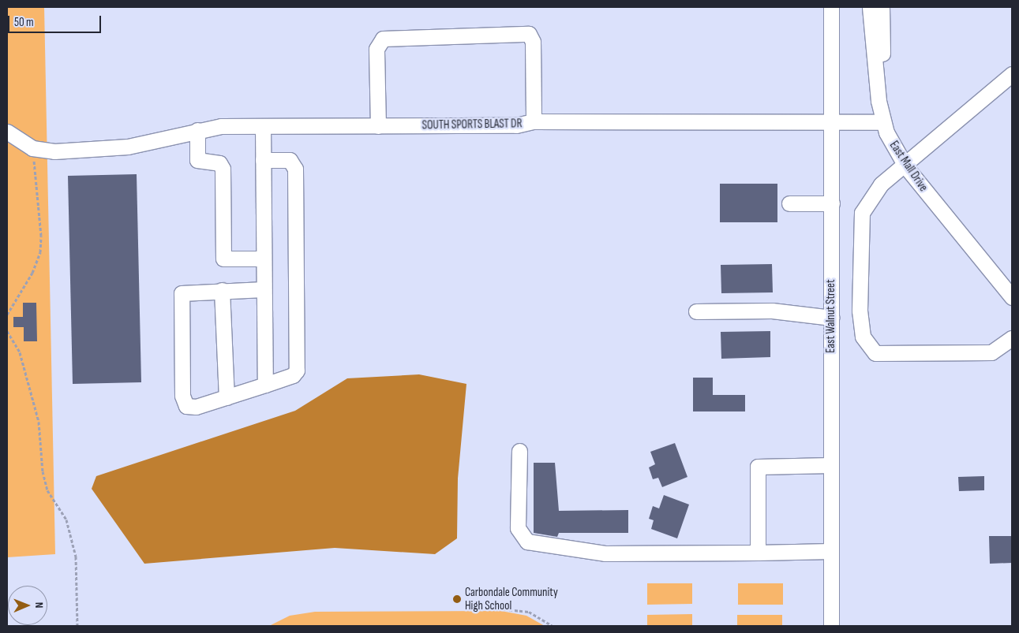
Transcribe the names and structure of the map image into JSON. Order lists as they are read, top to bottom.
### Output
{
  "streets": {
    "street": ["SOUTH SPORTS BLAST DR", "East Mall Drive", "East Walnut Street"]
  },
  "crossings": [
    ["SOUTH SPORTS BLAST DR", "East Mall Drive"],
    ["SOUTH SPORTS BLAST DR", "East Walnut Street"]
  ],
  "places": ["Carbondale Community High School"],
  "scale_bar": "50 m",
  "north": "right"
}
